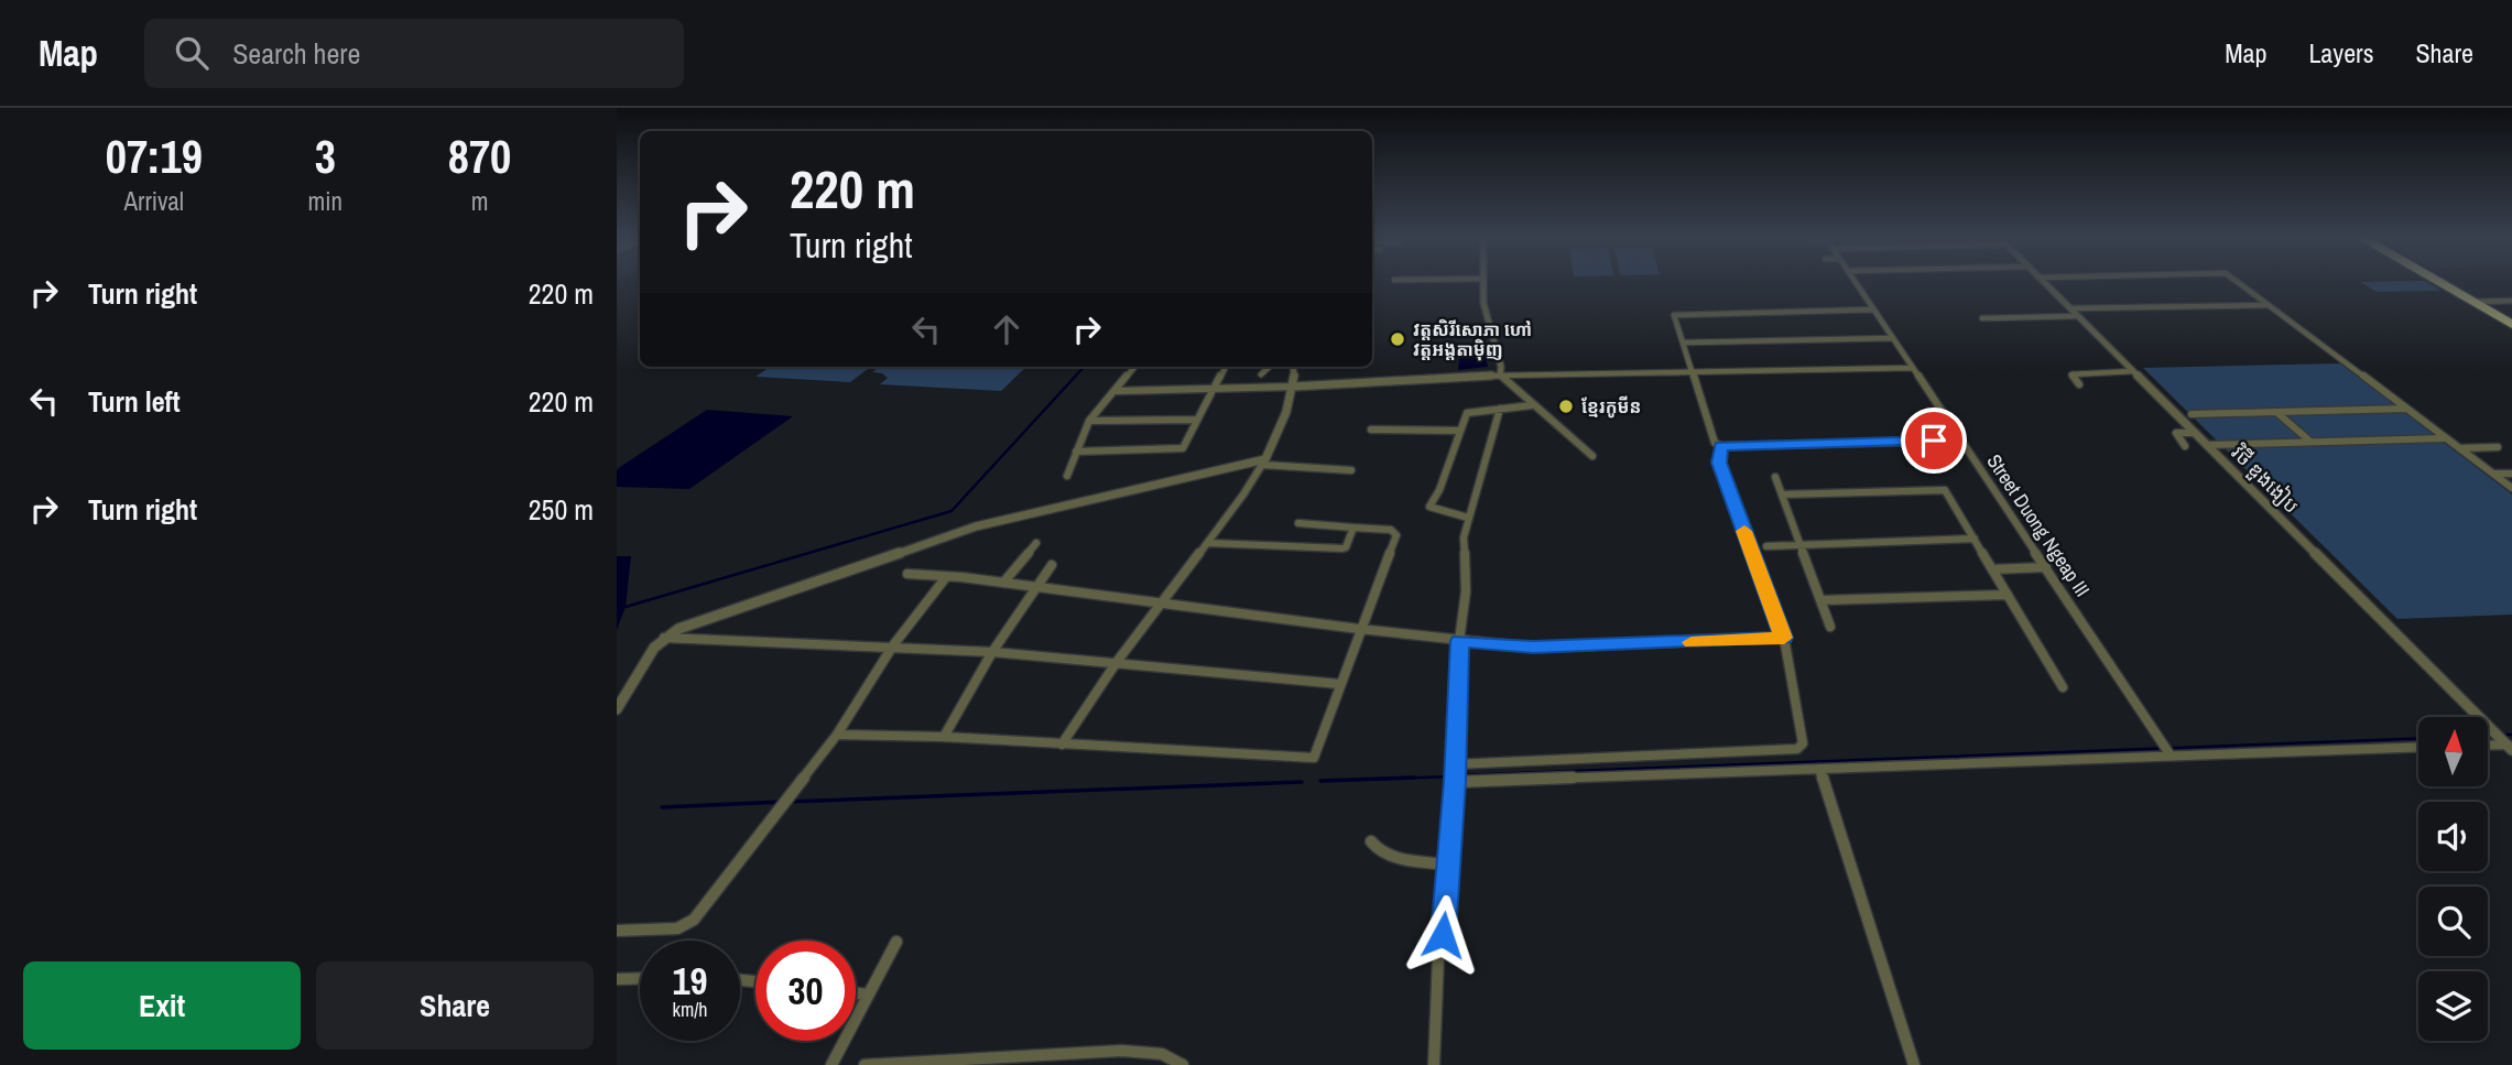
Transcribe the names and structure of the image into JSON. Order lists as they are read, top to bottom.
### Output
{
  "streets": {
    "street": ["វិថី ឌួងងៀប", "Street Duong Ngeap III"]
  },
  "places": ["វត្តសិរីសោភា ហៅ វត្តអង្តតាម៉ិញ", "ខ្មែរកូមីន"],
  "north": "top",
  "page": {
    "header": "Map",
    "search": "Search here",
    "nav": ["Map", "Layers", "Share"],
    "eta": [
      "07:19",
      "Arrival",
      "3",
      "min",
      "870",
      "m"
    ],
    "turn": ["220 m", "Turn right"],
    "list": [
      {
        "name": "Turn right",
        "value": "220 m"
      },
      {
        "name": "Turn left",
        "value": "220 m"
      },
      {
        "name": "Turn right",
        "value": "250 m"
      }
    ],
    "speed": "19 km/h",
    "limit": "30",
    "buttons": ["Exit", "Share"]
  }
}
